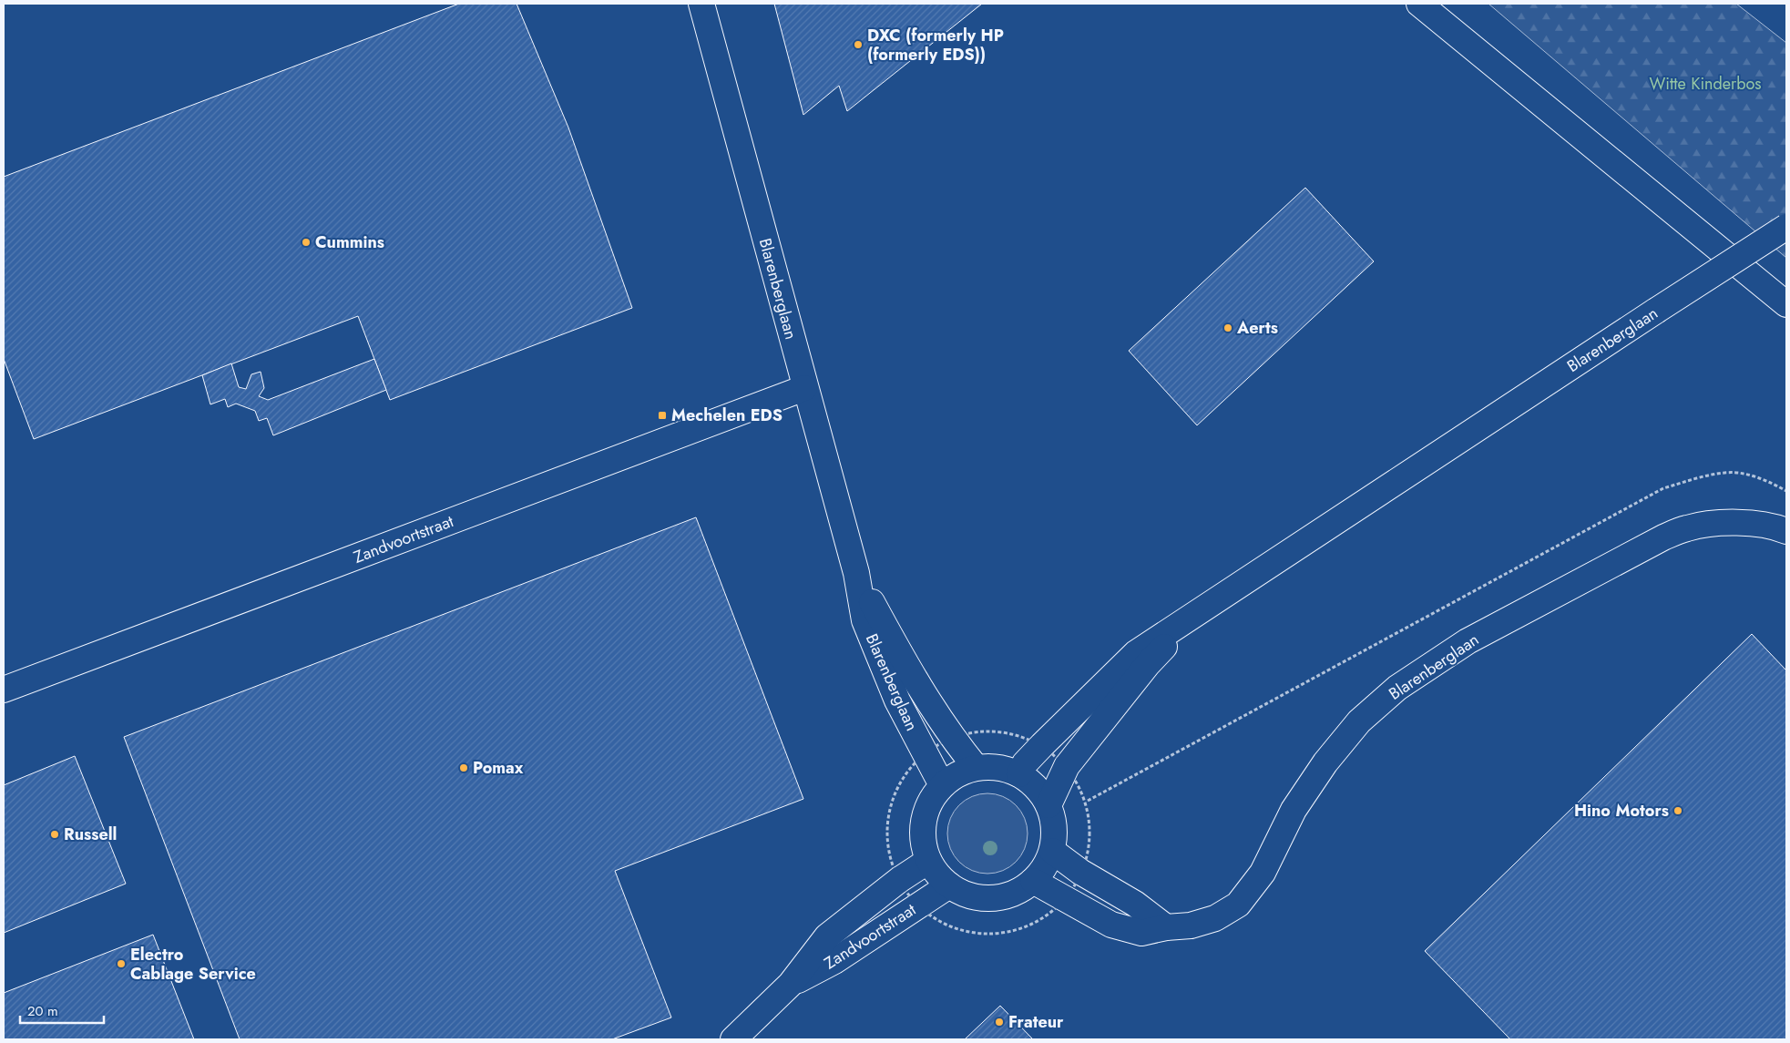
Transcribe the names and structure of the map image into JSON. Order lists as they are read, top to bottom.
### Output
{
  "streets": {
    "main road": ["Blarenberglaan", "Zandvoortstraat"]
  },
  "crossings": [
    ["Blarenberglaan", "Zandvoortstraat"]
  ],
  "parks": ["Witte Kinderbos"],
  "places": {
    "other": [
      "DXC (formerly HP (formerly EDS))",
      "Cummins",
      "Aerts",
      "Pomax",
      "Hino Motors",
      "Russell",
      "Electro Cablage Service",
      "Frateur"
    ],
    "transit": ["Mechelen EDS"]
  },
  "scale_bar": "20 m"
}
